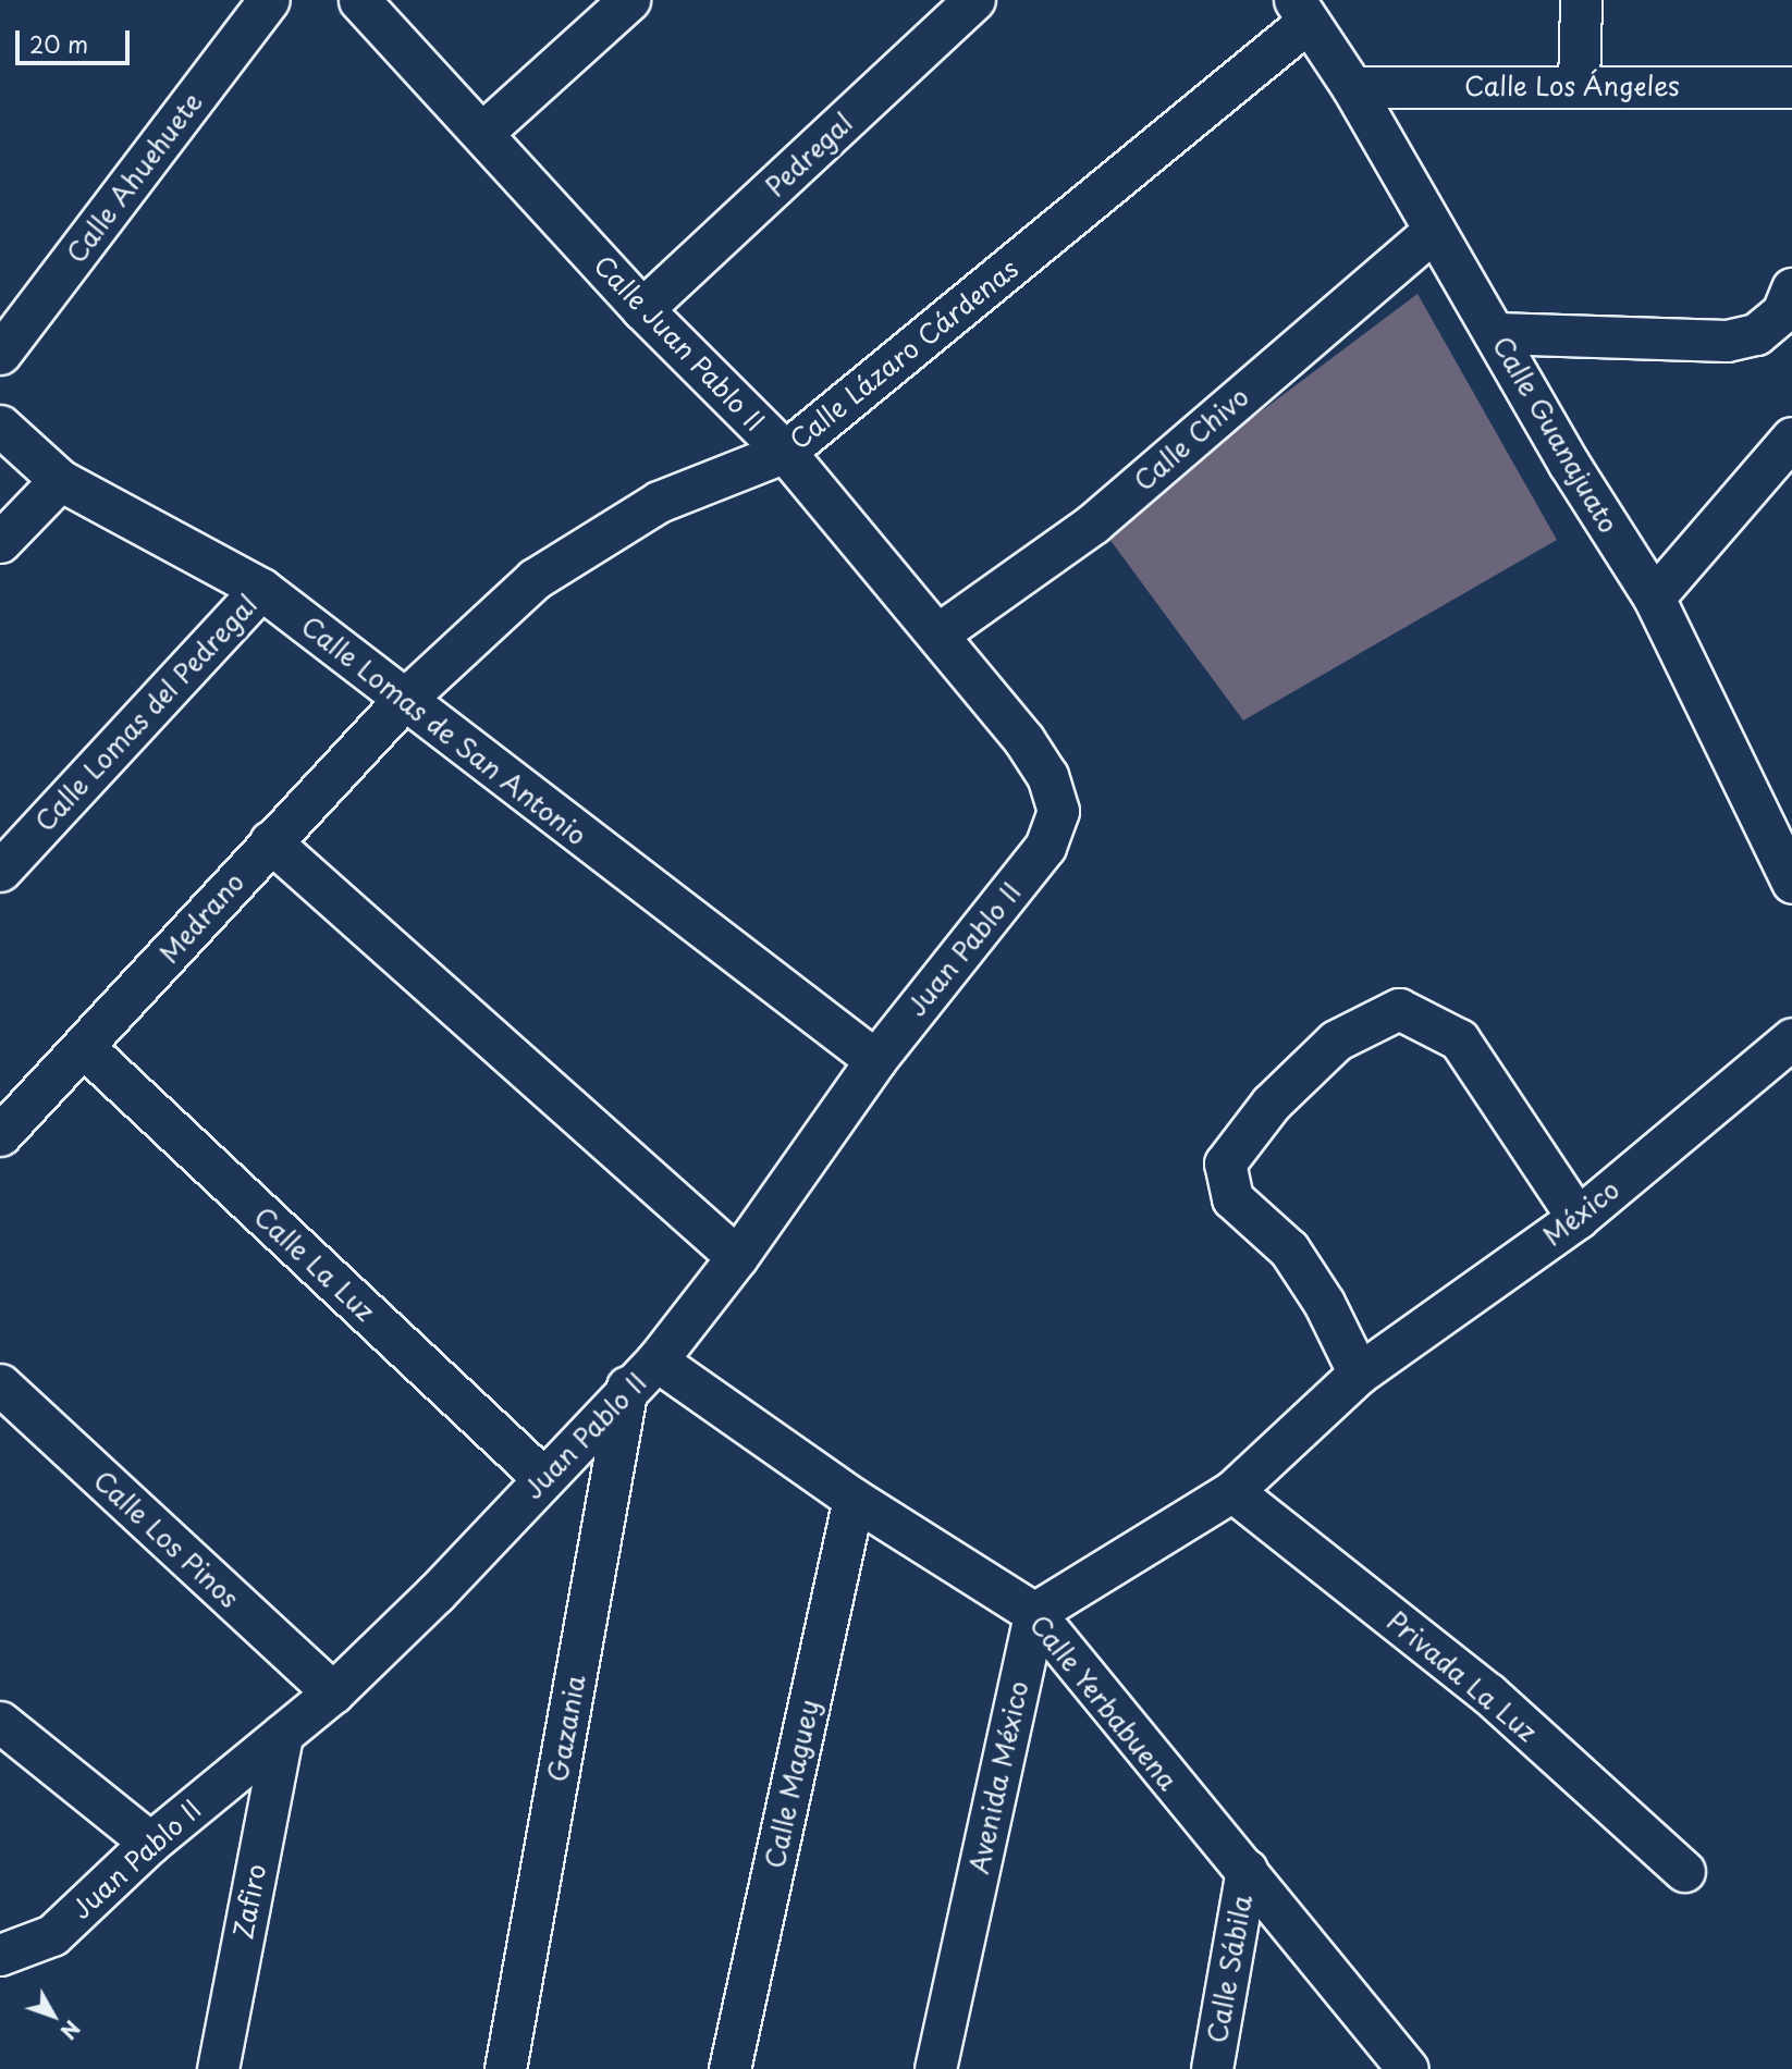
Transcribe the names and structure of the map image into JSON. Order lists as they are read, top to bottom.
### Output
{
  "streets": {
    "street": [
      "Calle Los Ángeles",
      "Pedregal",
      "Calle Ahuehuete",
      "Calle Juan Pablo II",
      "Calle Lázaro Cárdenas",
      "Calle Guanajuato",
      "Calle Chivo",
      "Calle Lomas del Pedregal",
      "Calle Lomas de San Antonio",
      "Medrano",
      "Juan Pablo II",
      "México",
      "Calle La Luz",
      "Calle Los Pinos",
      "Privada La Luz",
      "Calle Yerbabuena",
      "Gazania",
      "Avenida México",
      "Calle Maguey",
      "Zafiro",
      "Calle Sábila"
    ]
  },
  "crossings": [
    ["Calle Los Ángeles", "Calle Guanajuato"],
    ["Pedregal", "Calle Juan Pablo II"],
    ["Calle Juan Pablo II", "Calle Lázaro Cárdenas"],
    ["Calle Juan Pablo II", "Calle Chivo"],
    ["Calle Juan Pablo II", "Juan Pablo II"],
    ["Calle Lázaro Cárdenas", "Calle Guanajuato"],
    ["Calle Lázaro Cárdenas", "Calle Lomas de San Antonio"],
    ["Calle Lázaro Cárdenas", "Medrano"],
    ["Calle Guanajuato", "Calle Chivo"],
    ["Calle Lomas del Pedregal", "Calle Lomas de San Antonio"],
    ["Calle Lomas de San Antonio", "Medrano"],
    ["Calle Lomas de San Antonio", "Juan Pablo II"],
    ["Medrano", "Calle La Luz"],
    ["Juan Pablo II", "Calle La Luz"],
    ["Juan Pablo II", "Calle Los Pinos"],
    ["Juan Pablo II", "Calle Yerbabuena"],
    ["Juan Pablo II", "Gazania"],
    ["Juan Pablo II", "Zafiro"],
    ["Calle Yerbabuena", "Avenida México"],
    ["Calle Yerbabuena", "Calle Maguey"],
    ["Calle Yerbabuena", "Calle Sábila"]
  ],
  "scale_bar": "20 m",
  "north": "bottom right"
}
